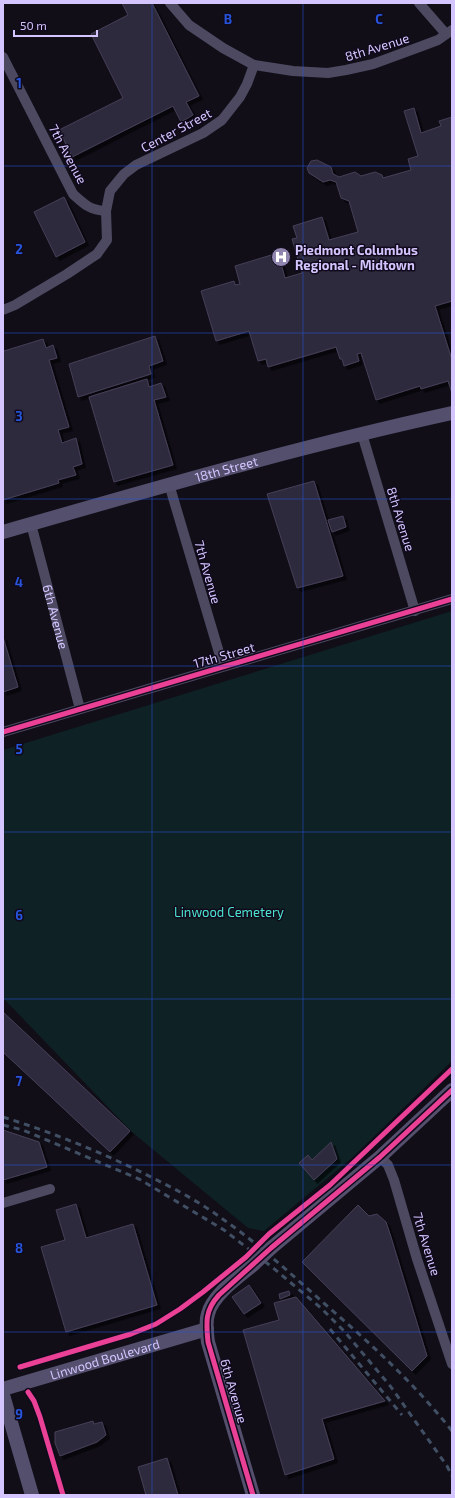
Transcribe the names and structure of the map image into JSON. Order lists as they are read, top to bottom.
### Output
{
  "streets": {
    "street": [
      "8th Avenue",
      "Center Street",
      "7th Avenue",
      "18th Street",
      "6th Avenue",
      "17th Street",
      "Linwood Boulevard"
    ]
  },
  "crossings": [
    ["8th Avenue", "Center Street"],
    ["8th Avenue", "18th Street"],
    ["8th Avenue", "17th Street"],
    ["Center Street", "7th Avenue"],
    ["7th Avenue", "18th Street"],
    ["7th Avenue", "6th Avenue"],
    ["7th Avenue", "17th Street"],
    ["18th Street", "6th Avenue"],
    ["6th Avenue", "17th Street"],
    ["6th Avenue", "Linwood Boulevard"]
  ],
  "parks": ["Linwood Cemetery"],
  "places": {
    "hospital": ["Piedmont Columbus Regional - Midtown"]
  },
  "scale_bar": "50 m",
  "grid": {
    "columns": ["B", "C"],
    "rows": [
      "1",
      "2",
      "3",
      "4",
      "5",
      "6",
      "7",
      "8",
      "9"
    ]
  }
}
